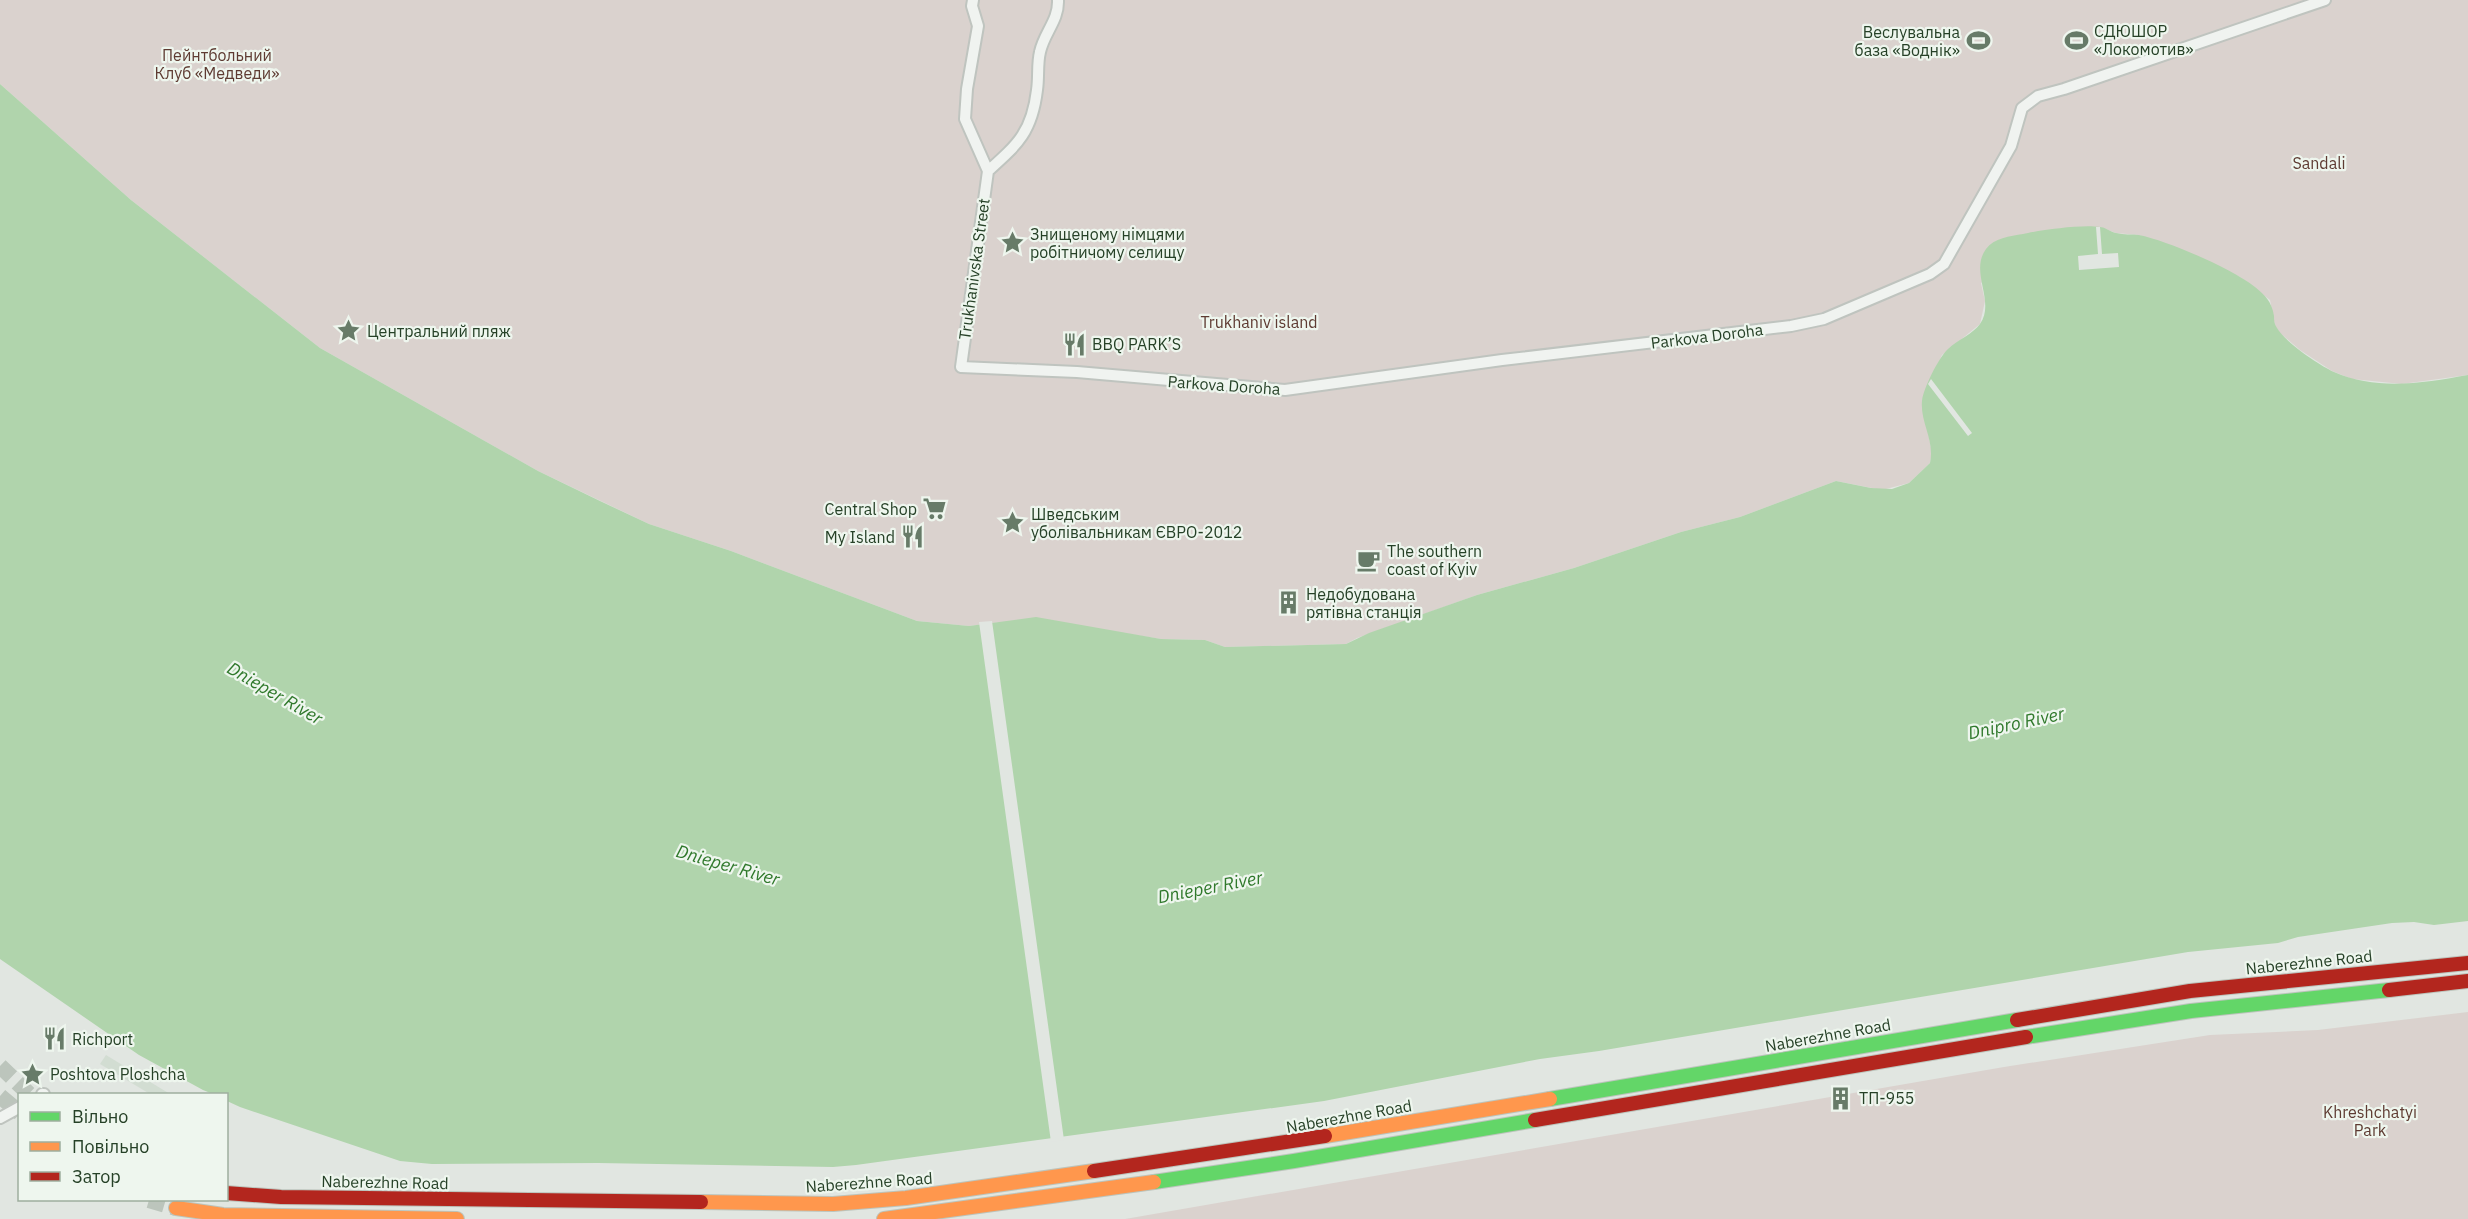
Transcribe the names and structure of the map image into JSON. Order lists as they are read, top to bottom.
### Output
{
  "streets": {
    "main road": ["Naberezhne Road"],
    "street": ["Trukhanivska Street", "Parkova Doroha"]
  },
  "crossings": [
    ["Trukhanivska Street", "Parkova Doroha"]
  ],
  "water": ["Dnieper River", "Dnipro River"],
  "parks": [
    "Пейнтбольний Клуб «Медведи»",
    "Sandali",
    "Trukhaniv island",
    "Khreshchatyi Park"
  ],
  "places": {
    "sports": ["СДЮШОР «Локомотив»", "Веслувальна база «Воднік»"],
    "place": [
      "Знищеному німцями робітничому селищу",
      "Центральний пляж",
      "Шведським уболівальникам ЄВРО-2012",
      "Poshtova Ploshcha"
    ],
    "restaurant": ["BBQ PARK’S", "My Island", "Richport"],
    "supermarket": ["Central Shop"],
    "cafe": ["The southern coast of Kyiv"],
    "building": ["Недобудована рятівна станція", "ТП-955"]
  },
  "legend": ["Вільно", "Повільно", "Затор"]
}
